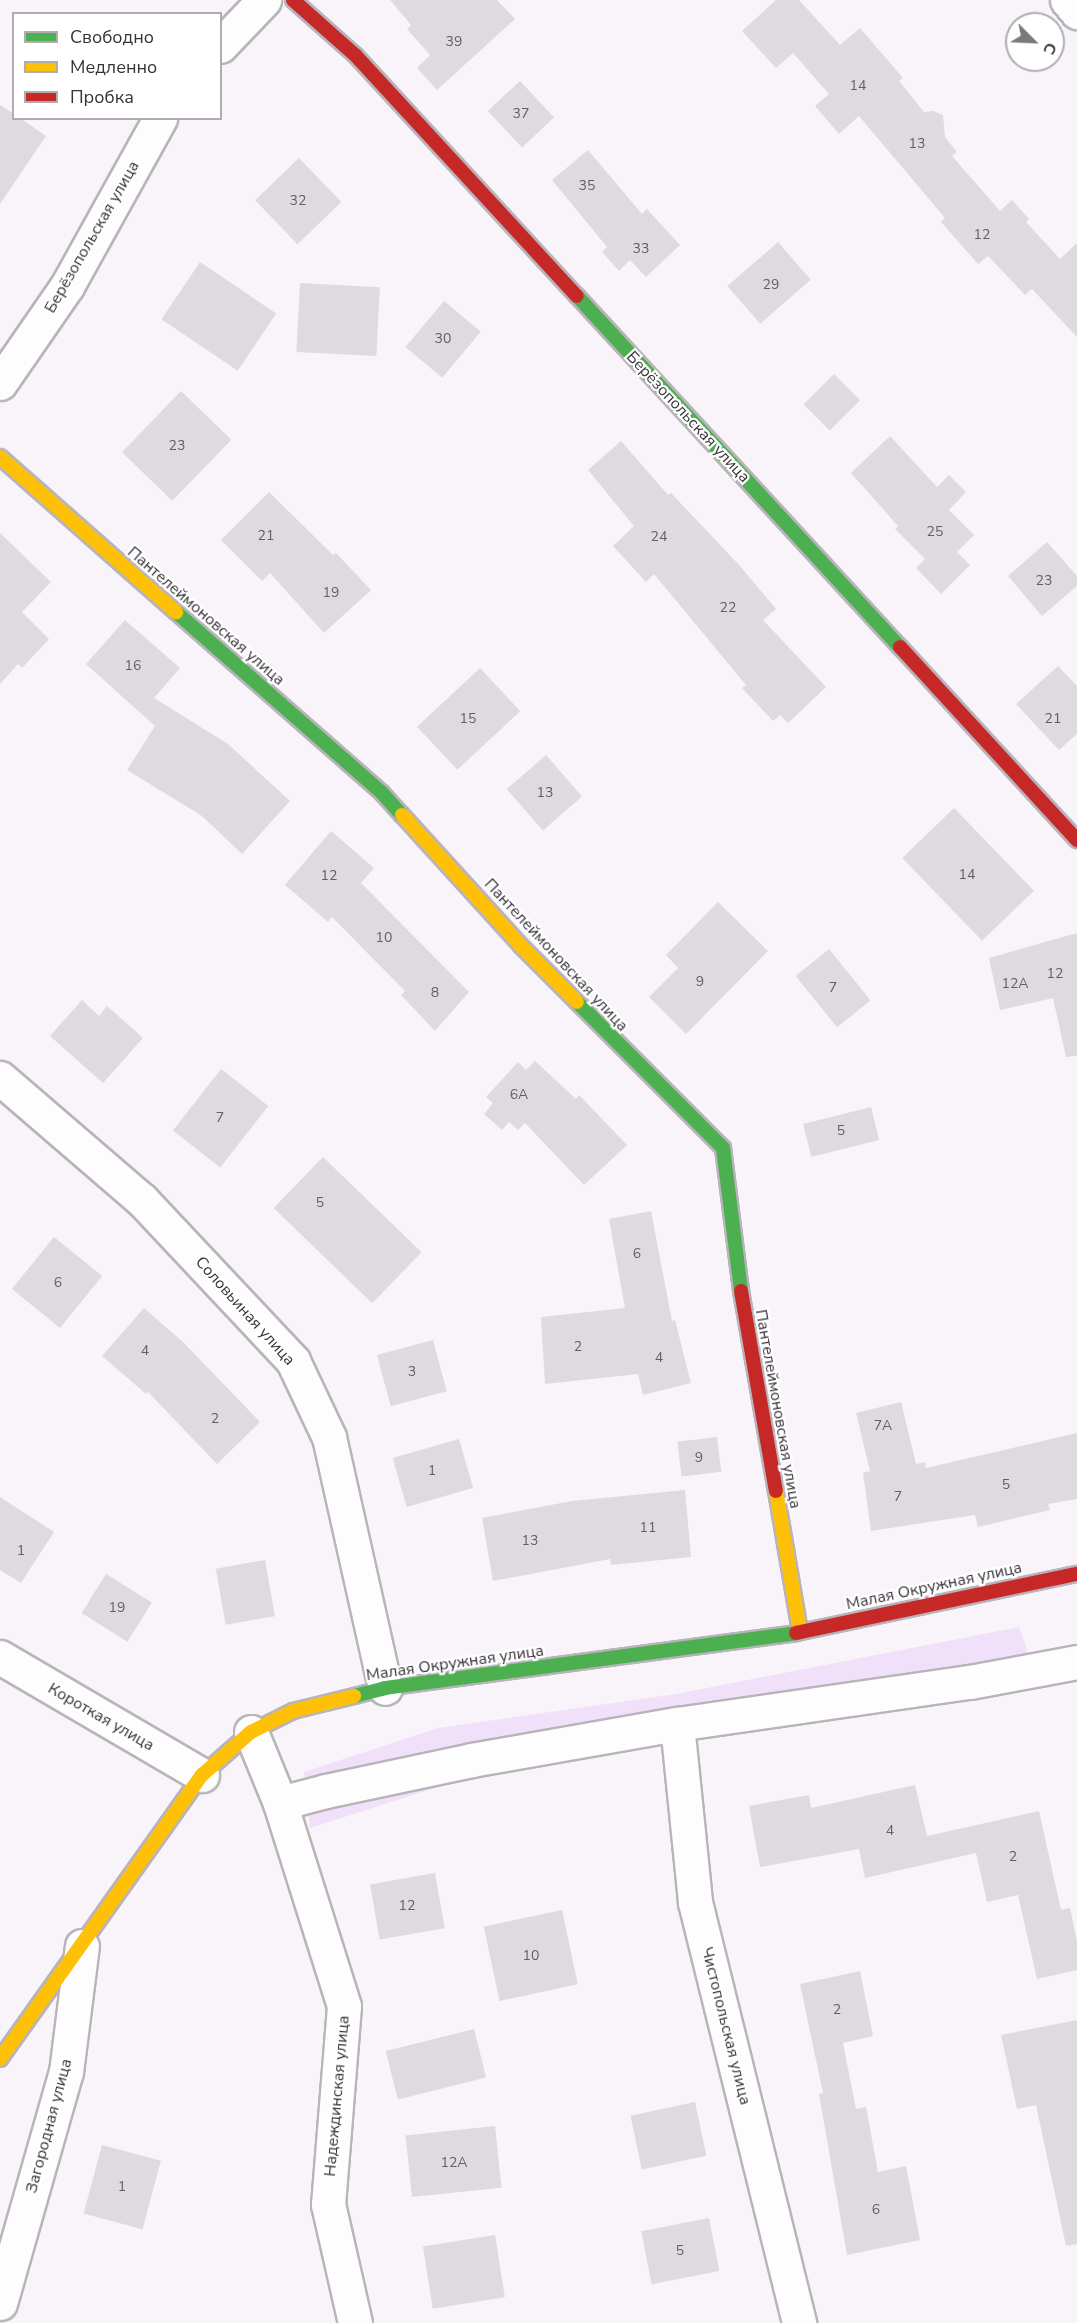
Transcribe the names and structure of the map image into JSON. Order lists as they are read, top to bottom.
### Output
{
  "streets": {
    "street": [
      "Берёзопольская улица",
      "Пантелеймоновская улица",
      "Соловьиная улица",
      "Малая Окружная улица",
      "Короткая улица",
      "Чистопольская улица",
      "Надеждинская улица",
      "Загородная улица"
    ]
  },
  "crossings": [
    ["Пантелеймоновская улица", "Малая Окружная улица"],
    ["Соловьиная улица", "Малая Окружная улица"],
    ["Малая Окружная улица", "Короткая улица"],
    ["Малая Окружная улица", "Надеждинская улица"],
    ["Малая Окружная улица", "Загородная улица"]
  ],
  "house_numbers": [
    "39",
    "14",
    "37",
    "13",
    "35",
    "32",
    "12",
    "33",
    "29",
    "30",
    "23",
    "25",
    "21",
    "24",
    "23",
    "19",
    "22",
    "16",
    "15",
    "21",
    "13",
    "14",
    "12",
    "10",
    "12",
    "9",
    "12А",
    "7",
    "8",
    "6А",
    "7",
    "5",
    "5",
    "6",
    "6",
    "2",
    "4",
    "4",
    "3",
    "2",
    "7А",
    "9",
    "1",
    "5",
    "7",
    "11",
    "13",
    "1",
    "19",
    "4",
    "2",
    "12",
    "10",
    "2",
    "12А",
    "1",
    "6",
    "5"
  ],
  "legend": ["Свободно", "Медленно", "Пробка"],
  "north": "bottom right"
}
